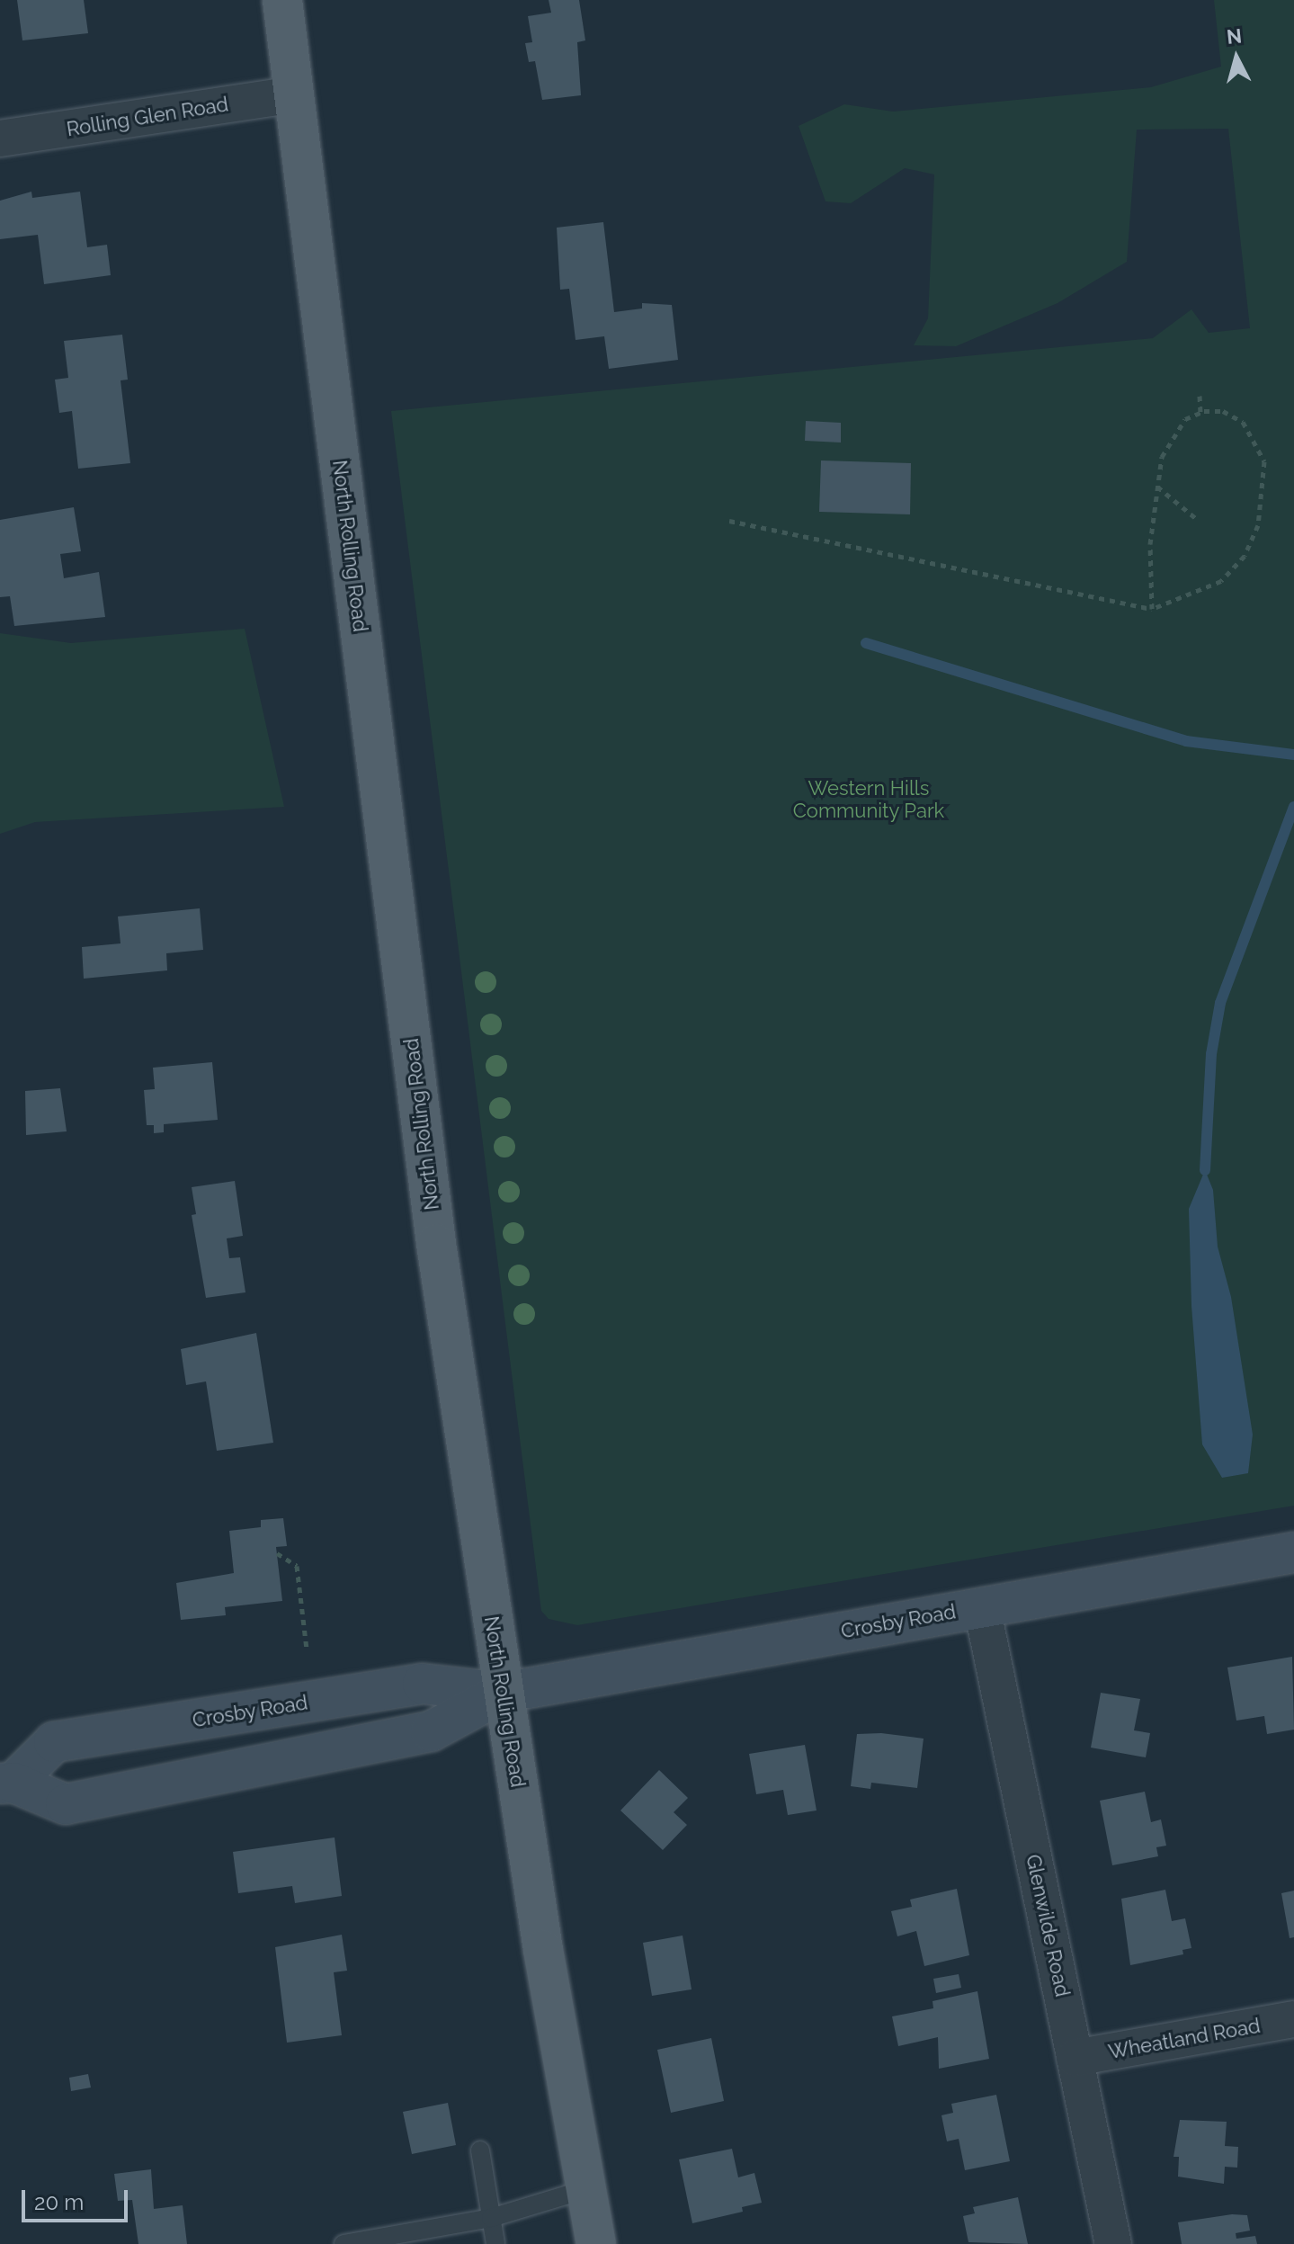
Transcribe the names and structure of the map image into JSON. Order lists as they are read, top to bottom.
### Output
{
  "streets": {
    "main road": ["North Rolling Road"],
    "street": [
      "Rolling Glen Road",
      "Crosby Road",
      "Glenwilde Road",
      "Wheatland Road"
    ]
  },
  "crossings": [
    ["Rolling Glen Road", "North Rolling Road"],
    ["North Rolling Road", "Crosby Road"],
    ["Crosby Road", "Glenwilde Road"],
    ["Glenwilde Road", "Wheatland Road"]
  ],
  "parks": ["Western Hills Community Park"],
  "scale_bar": "20 m",
  "north": "top"
}
